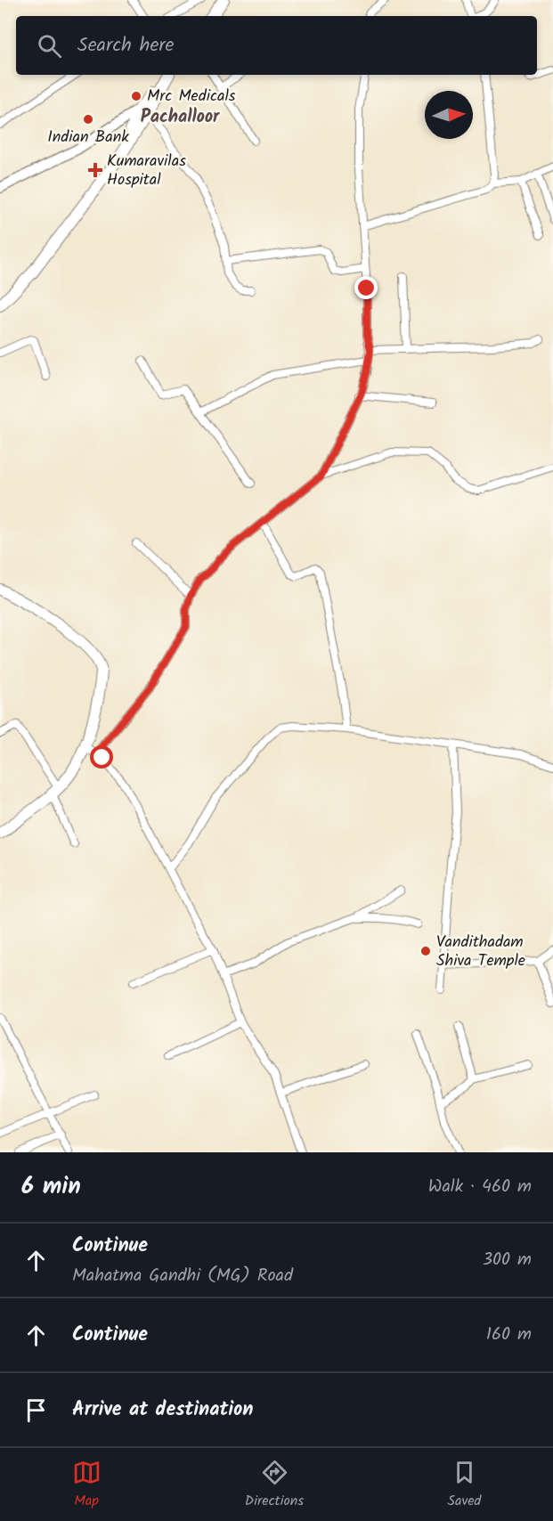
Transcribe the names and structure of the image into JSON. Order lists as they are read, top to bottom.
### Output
{
  "districts": ["Pachalloor"],
  "places": {
    "other": ["Mrc Medicals", "Indian Bank", "Vandithadam Shiva Temple"],
    "health": ["Kumaravilas Hospital"]
  },
  "north": "right",
  "page": {
    "search": "Search here",
    "heading": ["6 min", "Walk · 460 m"],
    "list": [
      ["Continue", "Mahatma Gandhi (MG) Road", "300 m"],
      ["Continue", "160 m"],
      "Arrive at destination"
    ],
    "nav": ["Map", "Directions", "Saved"]
  }
}
